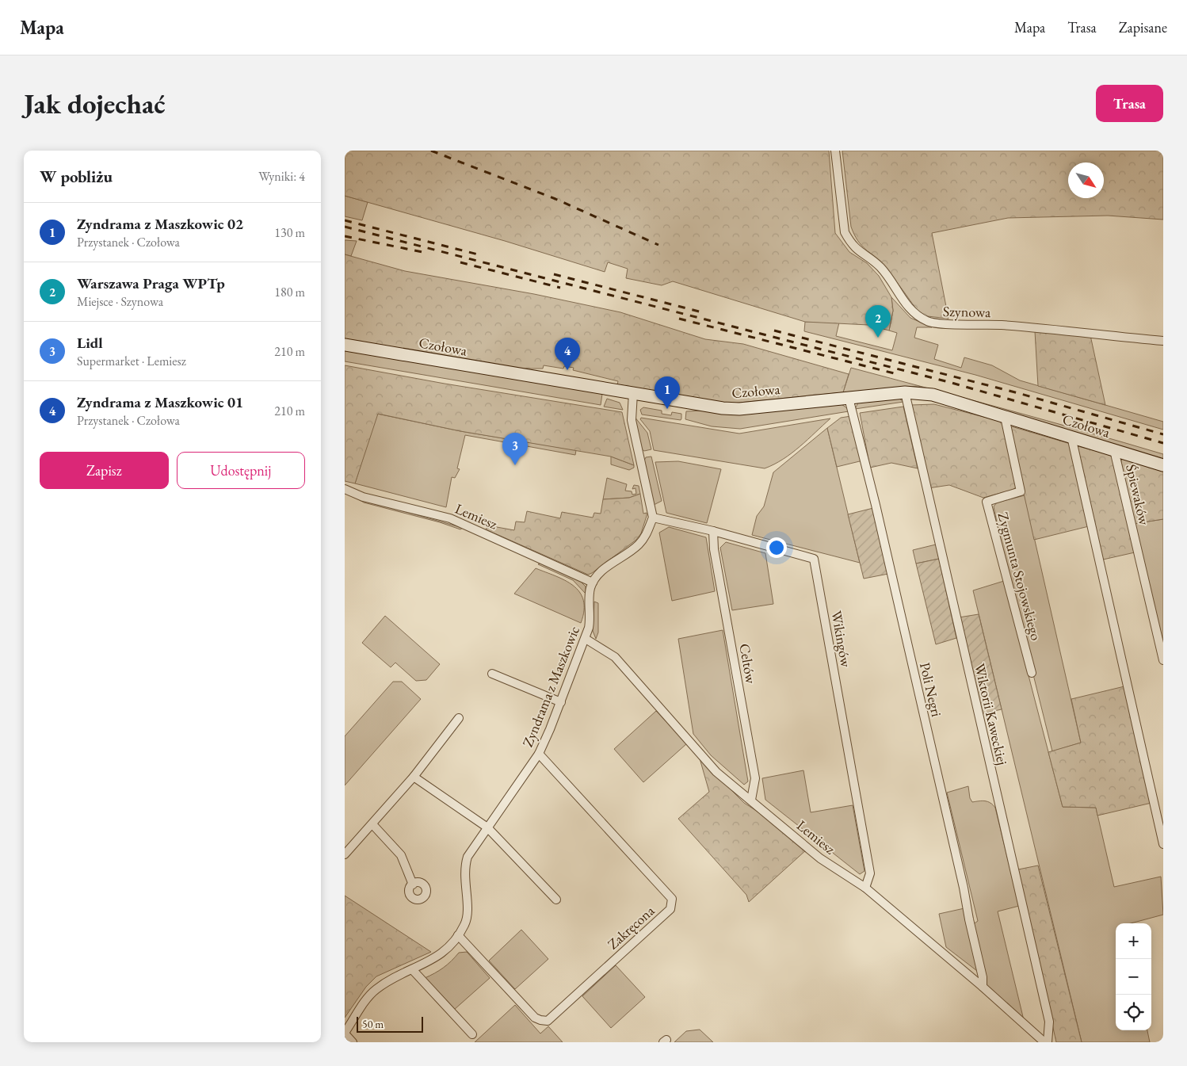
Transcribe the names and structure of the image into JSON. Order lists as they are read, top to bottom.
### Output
{
  "streets": {
    "street": [
      "Szynowa",
      "Czołowa",
      "Śpiewaków",
      "Lemiesz",
      "Zygmunta Stojowskiego",
      "Wikingów",
      "Celtów",
      "Zyndrama z Maszkowic",
      "Poli Negri",
      "Wiktorii Kaweckiej",
      "Zakręcona"
    ]
  },
  "crossings": [
    ["Czołowa", "Śpiewaków"],
    ["Czołowa", "Zygmunta Stojowskiego"],
    ["Czołowa", "Poli Negri"],
    ["Czołowa", "Wiktorii Kaweckiej"],
    ["Lemiesz", "Wikingów"],
    ["Lemiesz", "Celtów"],
    ["Lemiesz", "Zyndrama z Maszkowic"],
    ["Lemiesz", "Poli Negri"],
    ["Wikingów", "Celtów"],
    ["Zyndrama z Maszkowic", "Zakręcona"]
  ],
  "scale_bar": "50 m",
  "north": "bottom right",
  "page": {
    "header": "Mapa",
    "nav": ["Mapa", "Trasa", "Zapisane"],
    "buttons": [
      "Trasa",
      ["Zapisz", "Udostępnij"]
    ],
    "title": "Jak dojechać",
    "heading": ["W pobliżu", "Wyniki: 4"],
    "list": [
      {
        "mark": "1",
        "name": "Zyndrama z Maszkowic 02",
        "note": "Przystanek · Czołowa",
        "value": "130 m"
      },
      {
        "mark": "2",
        "name": "Warszawa Praga WPTp",
        "note": "Miejsce · Szynowa",
        "value": "180 m"
      },
      {
        "mark": "3",
        "name": "Lidl",
        "note": "Supermarket · Lemiesz",
        "value": "210 m"
      },
      {
        "mark": "4",
        "name": "Zyndrama z Maszkowic 01",
        "note": "Przystanek · Czołowa",
        "value": "210 m"
      }
    ],
    "pins": [
      "2",
      "4",
      "1",
      "3"
    ],
    "map_buttons": ["+", "−"],
    "scale": "50 m"
  }
}
